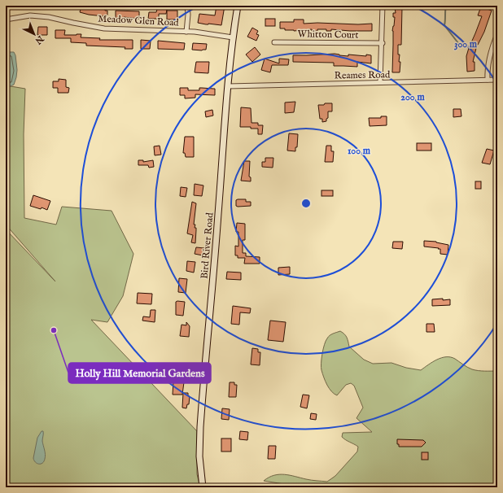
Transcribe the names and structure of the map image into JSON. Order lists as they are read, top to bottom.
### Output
{
  "streets": {
    "street": [
      "Meadow Glen Road",
      "Whitton Court",
      "Reames Road",
      "Bird River Road"
    ]
  },
  "crossings": [
    ["Meadow Glen Road", "Bird River Road"],
    ["Reames Road", "Bird River Road"]
  ],
  "places": ["Holly Hill Memorial Gardens"],
  "north": "bottom right",
  "rings": ["300 m", "200 m", "100 m"]
}
